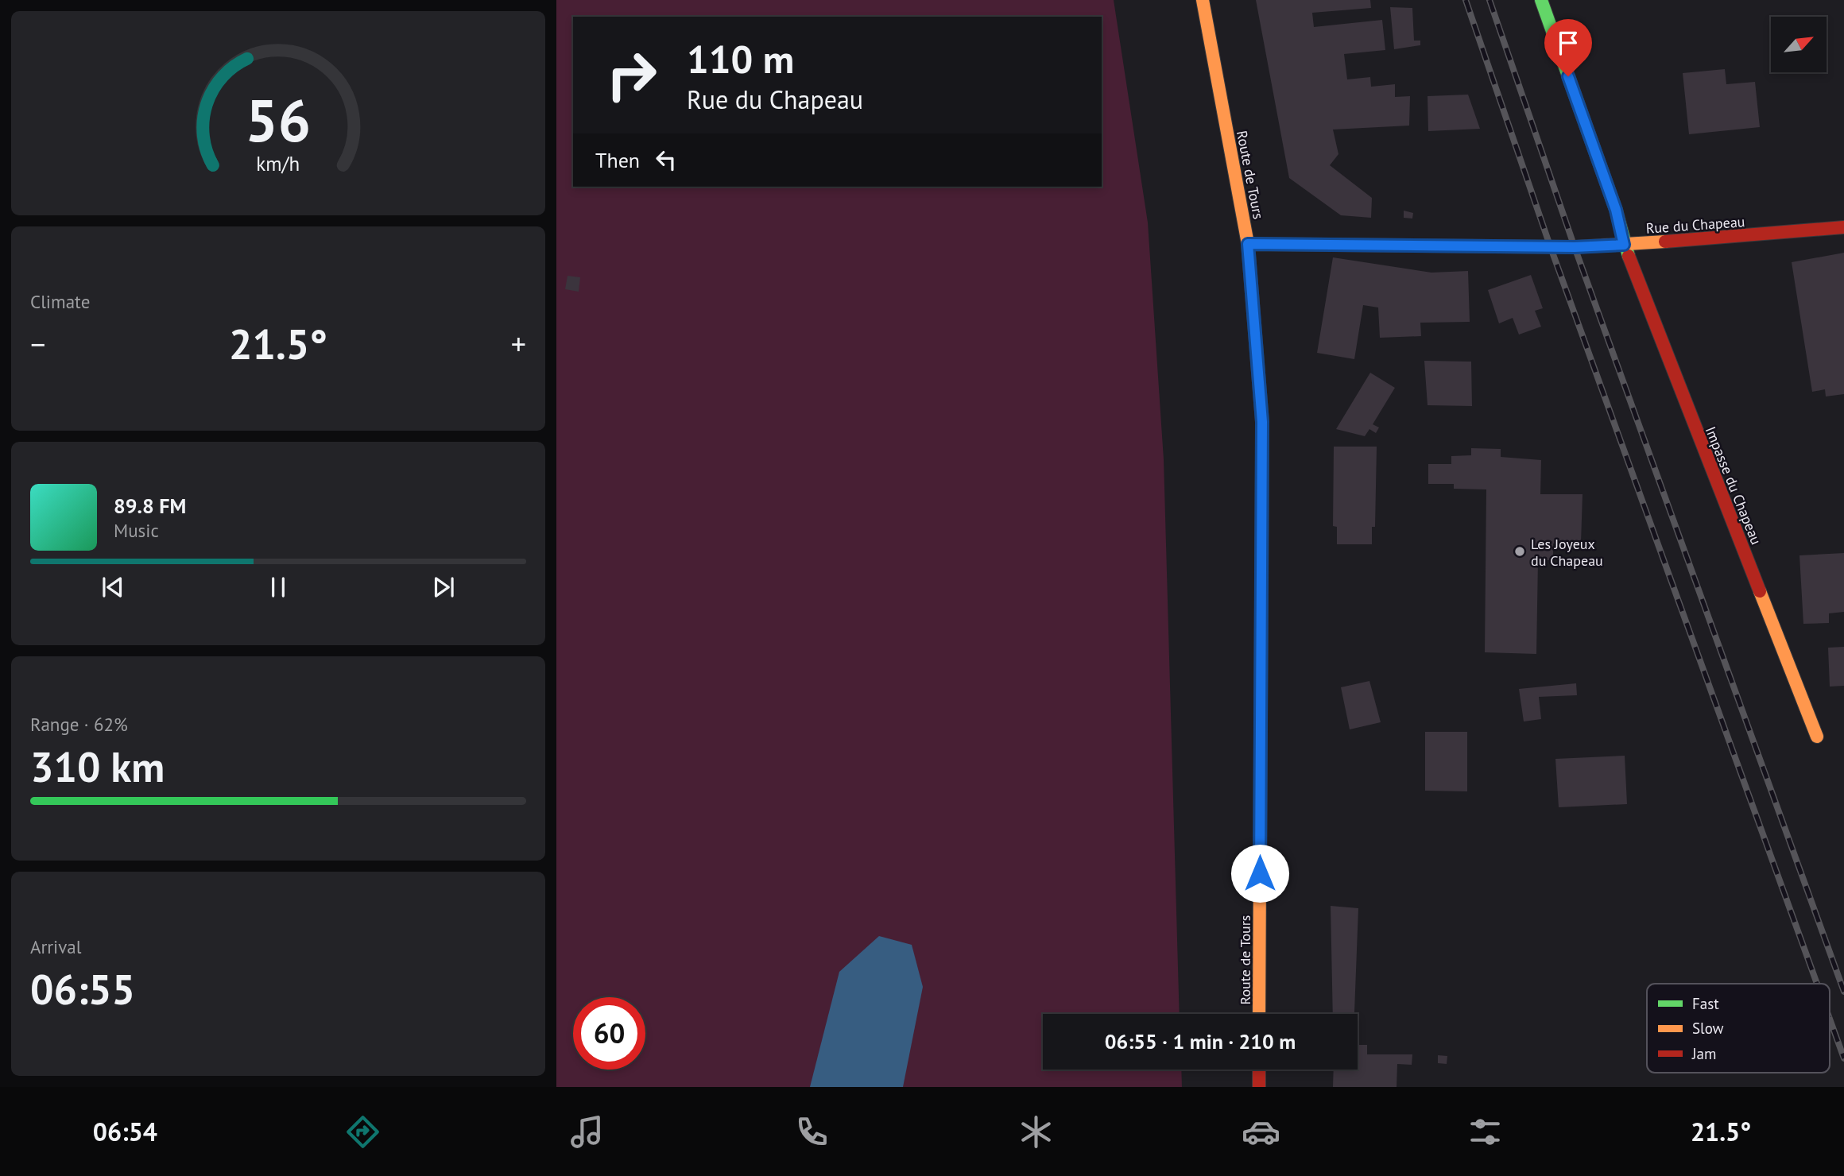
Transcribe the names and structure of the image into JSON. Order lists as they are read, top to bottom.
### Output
{
  "streets": {
    "street": ["Route de Tours", "Rue du Chapeau", "Impasse du Chapeau"]
  },
  "crossings": [
    ["Route de Tours", "Rue du Chapeau"],
    ["Rue du Chapeau", "Impasse du Chapeau"]
  ],
  "places": ["Les Joyeux du Chapeau"],
  "legend": ["Fast", "Slow", "Jam"],
  "north": "top right",
  "page": {
    "turn": ["110 m", "Rue du Chapeau"],
    "then": "Then",
    "tile": [
      "Climate",
      ["Range · 62%", "310 km"],
      ["Arrival", "06:55"]
    ],
    "heat": ["−", "21.5°", "+"],
    "song": ["89.8 FM", "Music"],
    "limit": "60",
    "trip": "06:55 · 1 min · 210 m",
    "tabs": ["06:54", "21.5°"],
    "gauge": ["56", "km/h"]
  }
}
